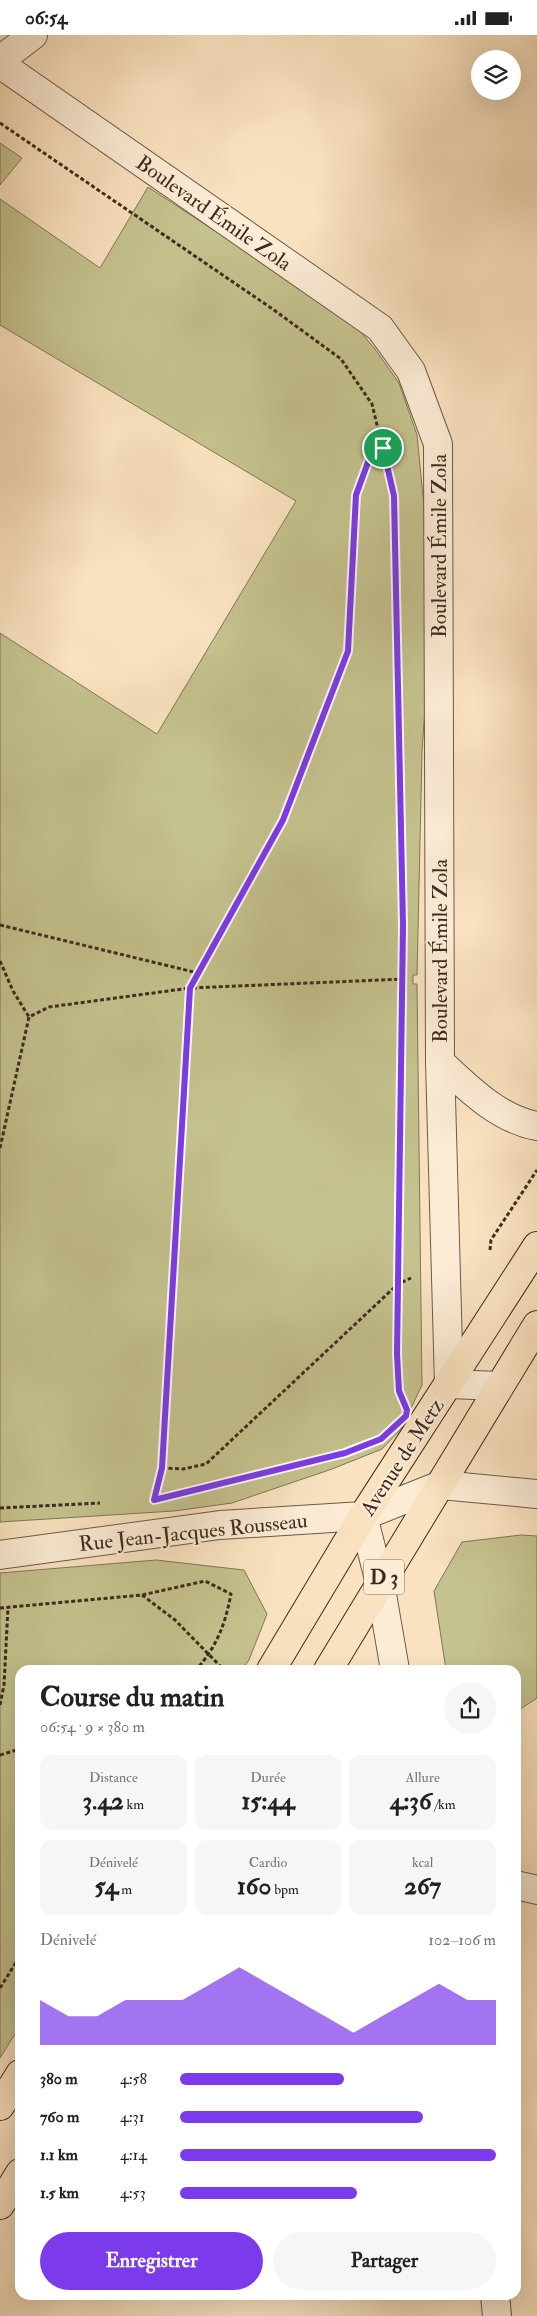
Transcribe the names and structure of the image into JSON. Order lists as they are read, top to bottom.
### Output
{
  "streets": {
    "main road": ["Avenue de Metz", "D 3"],
    "street": ["Boulevard Émile Zola", "Rue Jean-Jacques Rousseau"]
  },
  "crossings": [
    ["Boulevard Émile Zola", "Avenue de Metz"],
    ["Avenue de Metz", "Rue Jean-Jacques Rousseau"],
    ["Rue Jean-Jacques Rousseau", "D 3"]
  ],
  "page": {
    "status": "06:54",
    "heading": ["Course du matin", "06:54 · 9 × 380 m"],
    "stats": [
      ["Distance", "3.42 km"],
      ["Durée", "15:44"],
      ["Allure", "4:36 /km"],
      ["Dénivelé", "54 m"],
      ["Cardio", "160 bpm"],
      ["kcal", "267"]
    ],
    "chart": ["Dénivelé", "102–106 m"],
    "list": [
      {
        "name": "380 m",
        "note": "4:58"
      },
      {
        "name": "760 m",
        "note": "4:31"
      },
      {
        "name": "1.1 km",
        "note": "4:14"
      },
      {
        "name": "1.5 km",
        "note": "4:53"
      }
    ],
    "buttons": ["Enregistrer", "Partager"]
  }
}
